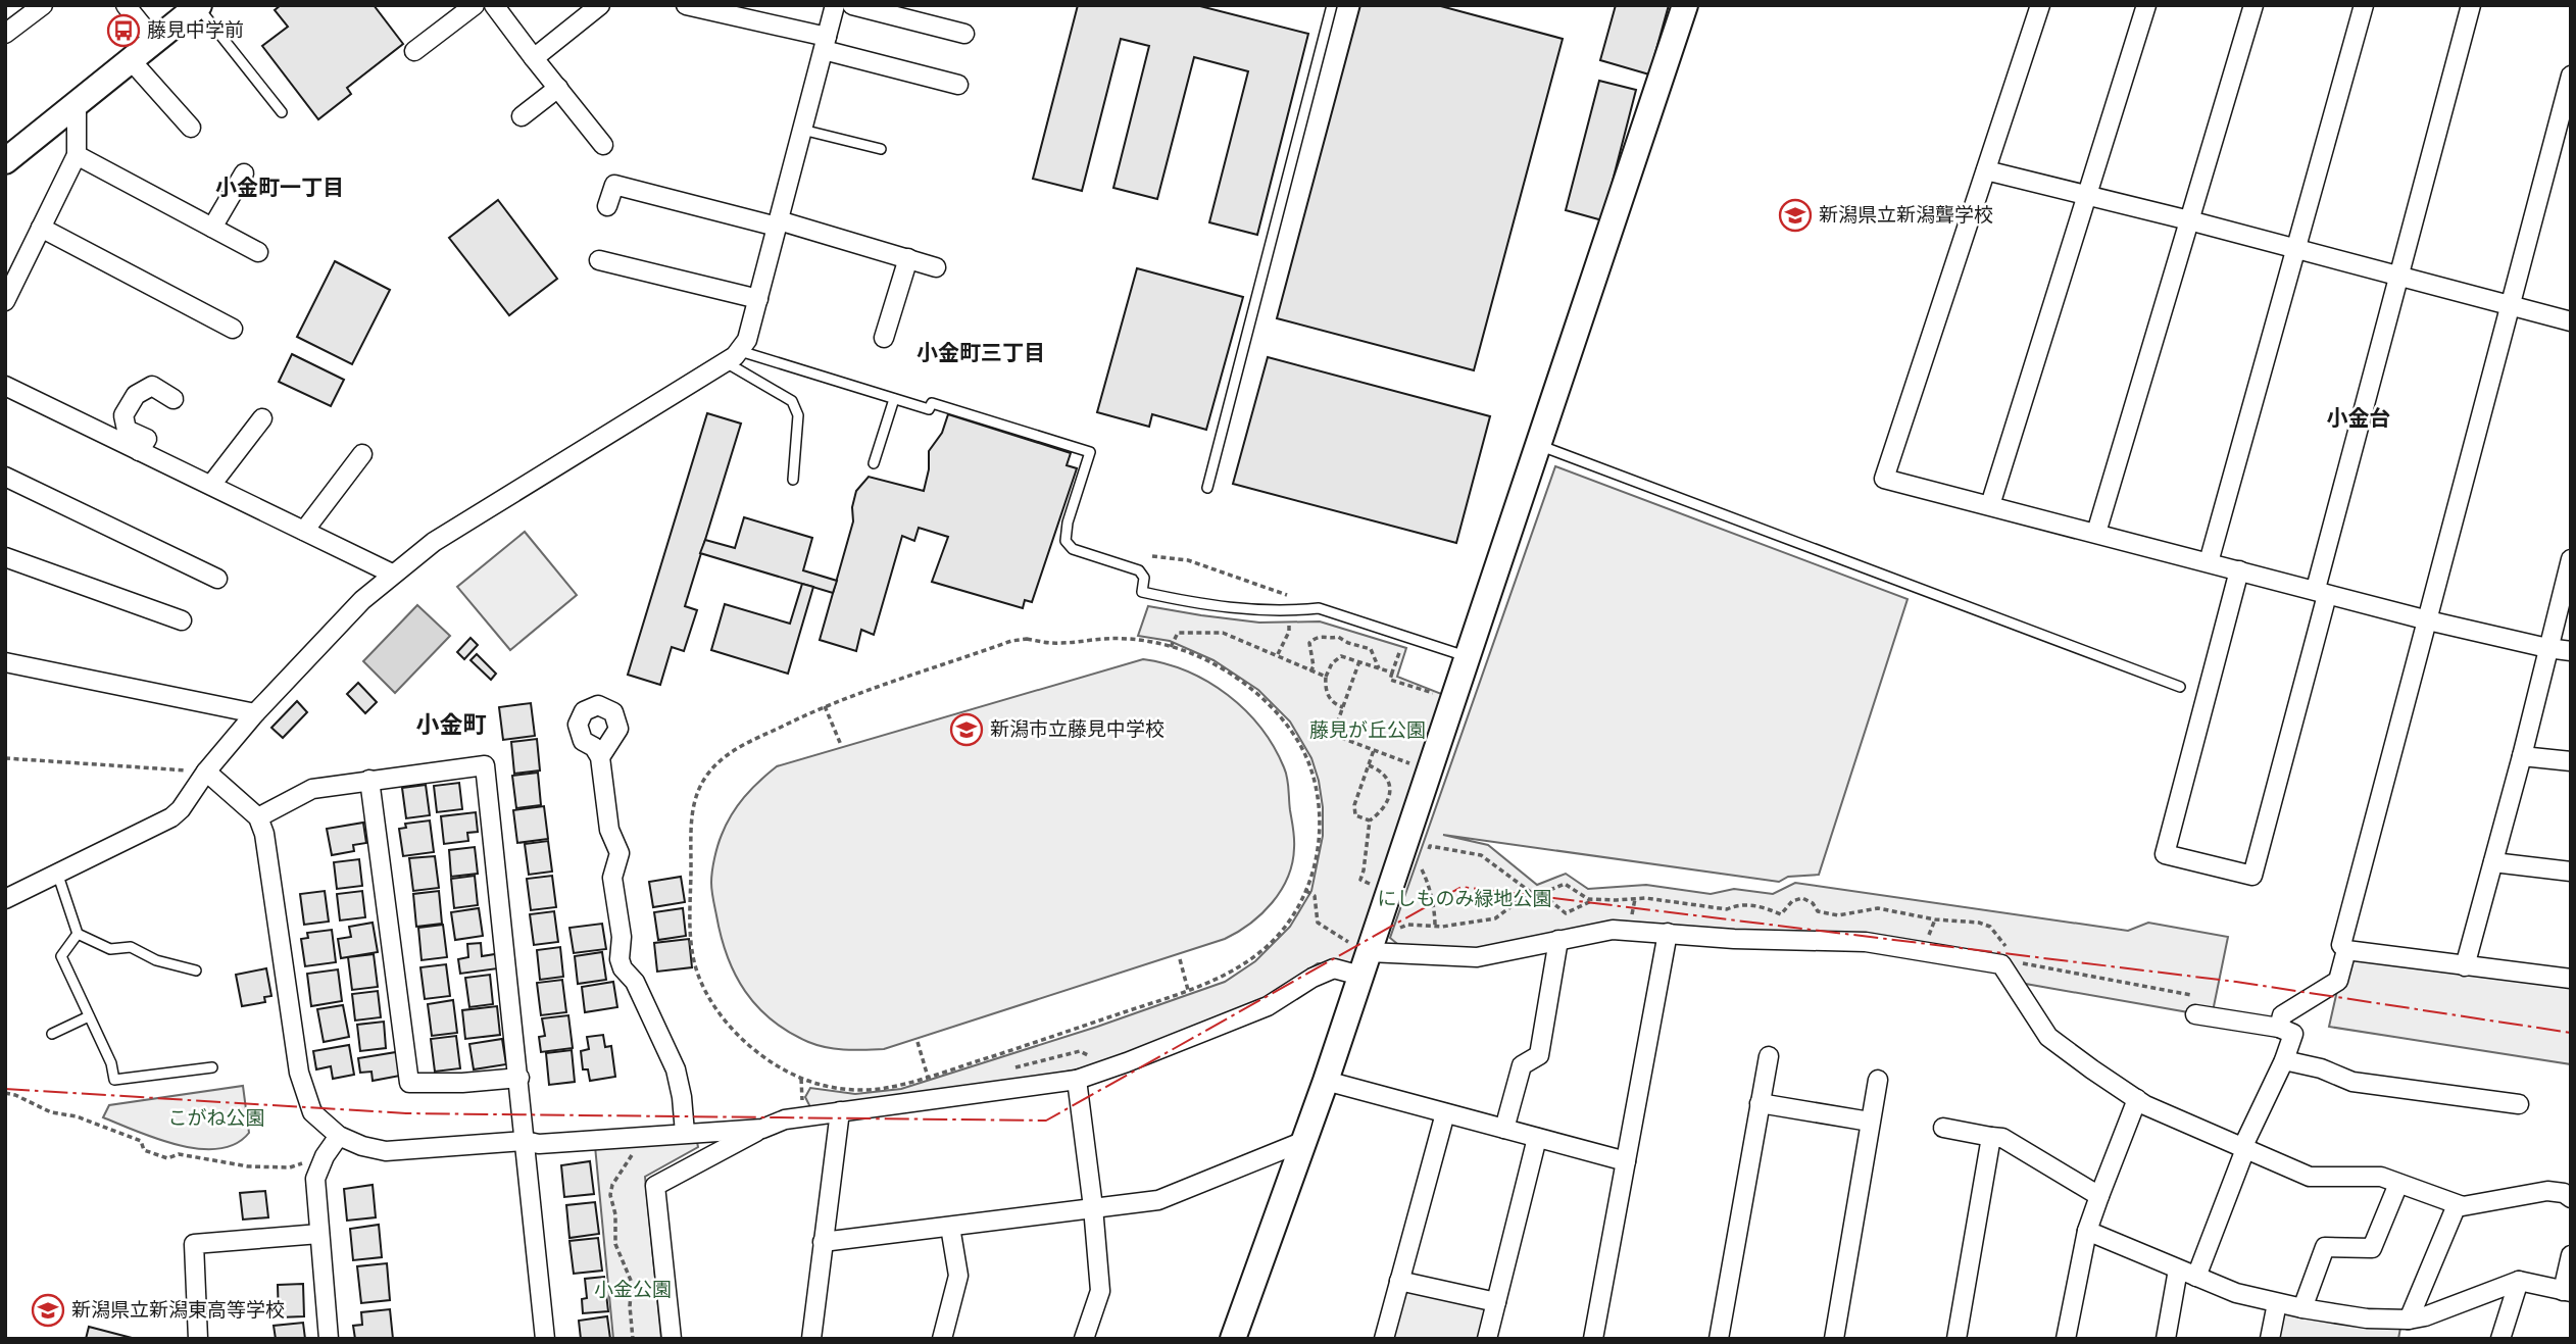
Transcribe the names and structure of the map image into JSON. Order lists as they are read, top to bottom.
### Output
{
  "districts": [
    "小金町一丁目",
    "小金町三丁目",
    "小金台",
    "小金町"
  ],
  "parks": [
    "藤見が丘公園",
    "にしものみ緑地公園",
    "こがね公園",
    "小金公園"
  ],
  "places": {
    "bus stop": ["藤見中学前"],
    "school or university": ["新潟県立新潟聾学校", "新潟市立藤見中学校", "新潟県立新潟東高等学校"]
  }
}
